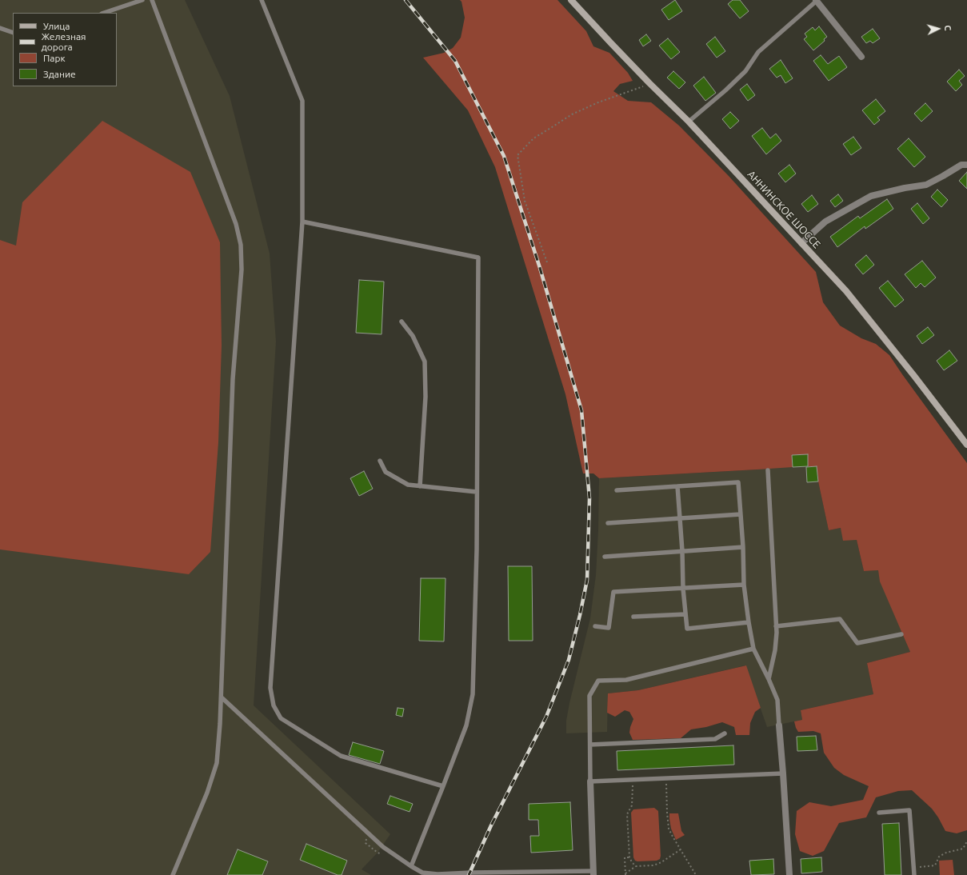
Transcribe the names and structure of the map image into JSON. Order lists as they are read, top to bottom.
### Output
{
  "streets": {
    "main road": ["АННИНСКОЕ ШОССЕ"]
  },
  "legend": [
    "Улица",
    "Железная дорога",
    "Парк",
    "Здание"
  ],
  "north": "right"
}
